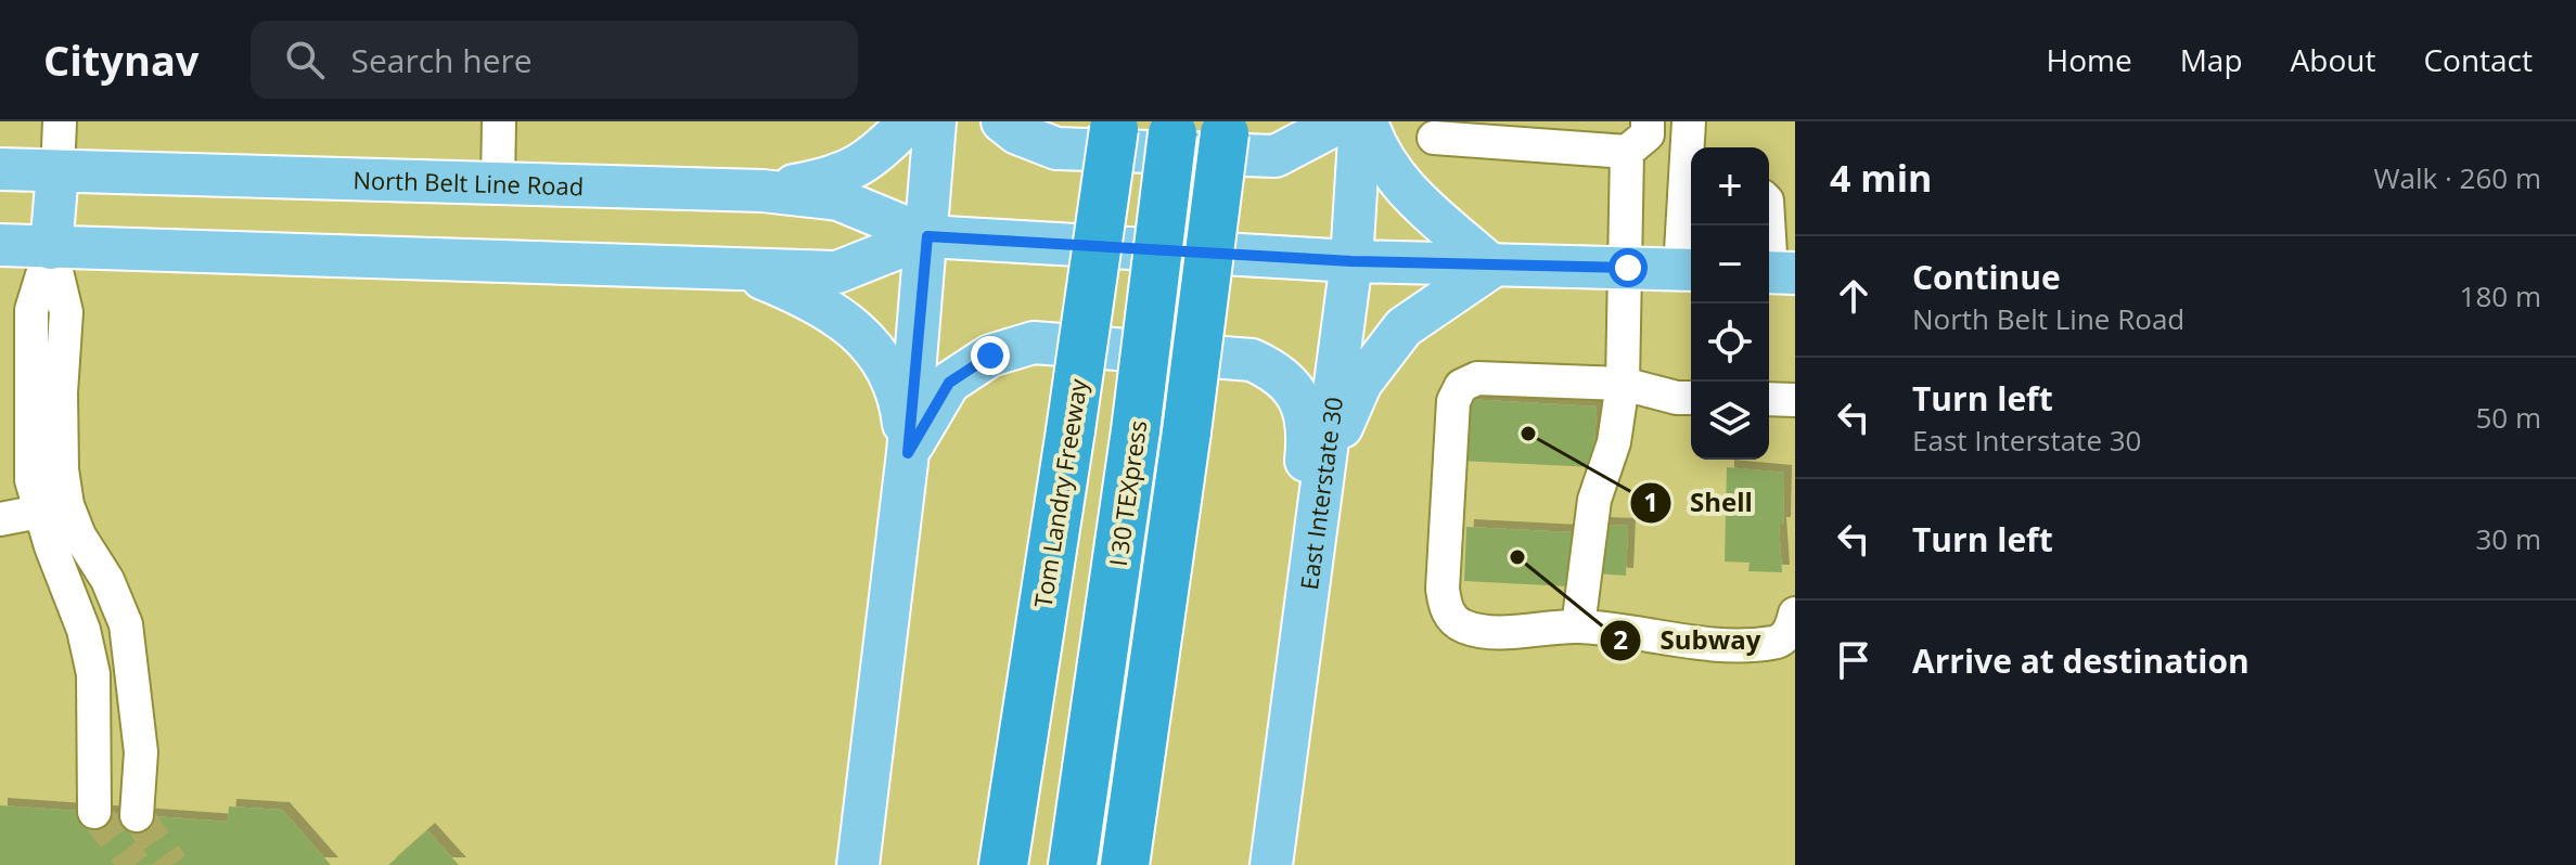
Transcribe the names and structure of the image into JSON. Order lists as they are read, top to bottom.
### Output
{
  "streets": {
    "highway": ["Tom Landry Freeway", "I 30 TEXpress"],
    "main road": ["North Belt Line Road", "East Interstate 30"]
  },
  "crossings": [
    ["North Belt Line Road", "East Interstate 30"]
  ],
  "places": ["Shell", "Subway"],
  "page": {
    "header": "Citynav",
    "search": "Search here",
    "nav": [
      "Home",
      "Map",
      "About",
      "Contact"
    ],
    "heading": ["4 min", "Walk · 260 m"],
    "map_buttons": ["+", "−"],
    "list": [
      ["Continue", "North Belt Line Road", "180 m"],
      ["Turn left", "East Interstate 30", "50 m"],
      ["Turn left", "30 m"],
      "Arrive at destination"
    ]
  }
}
